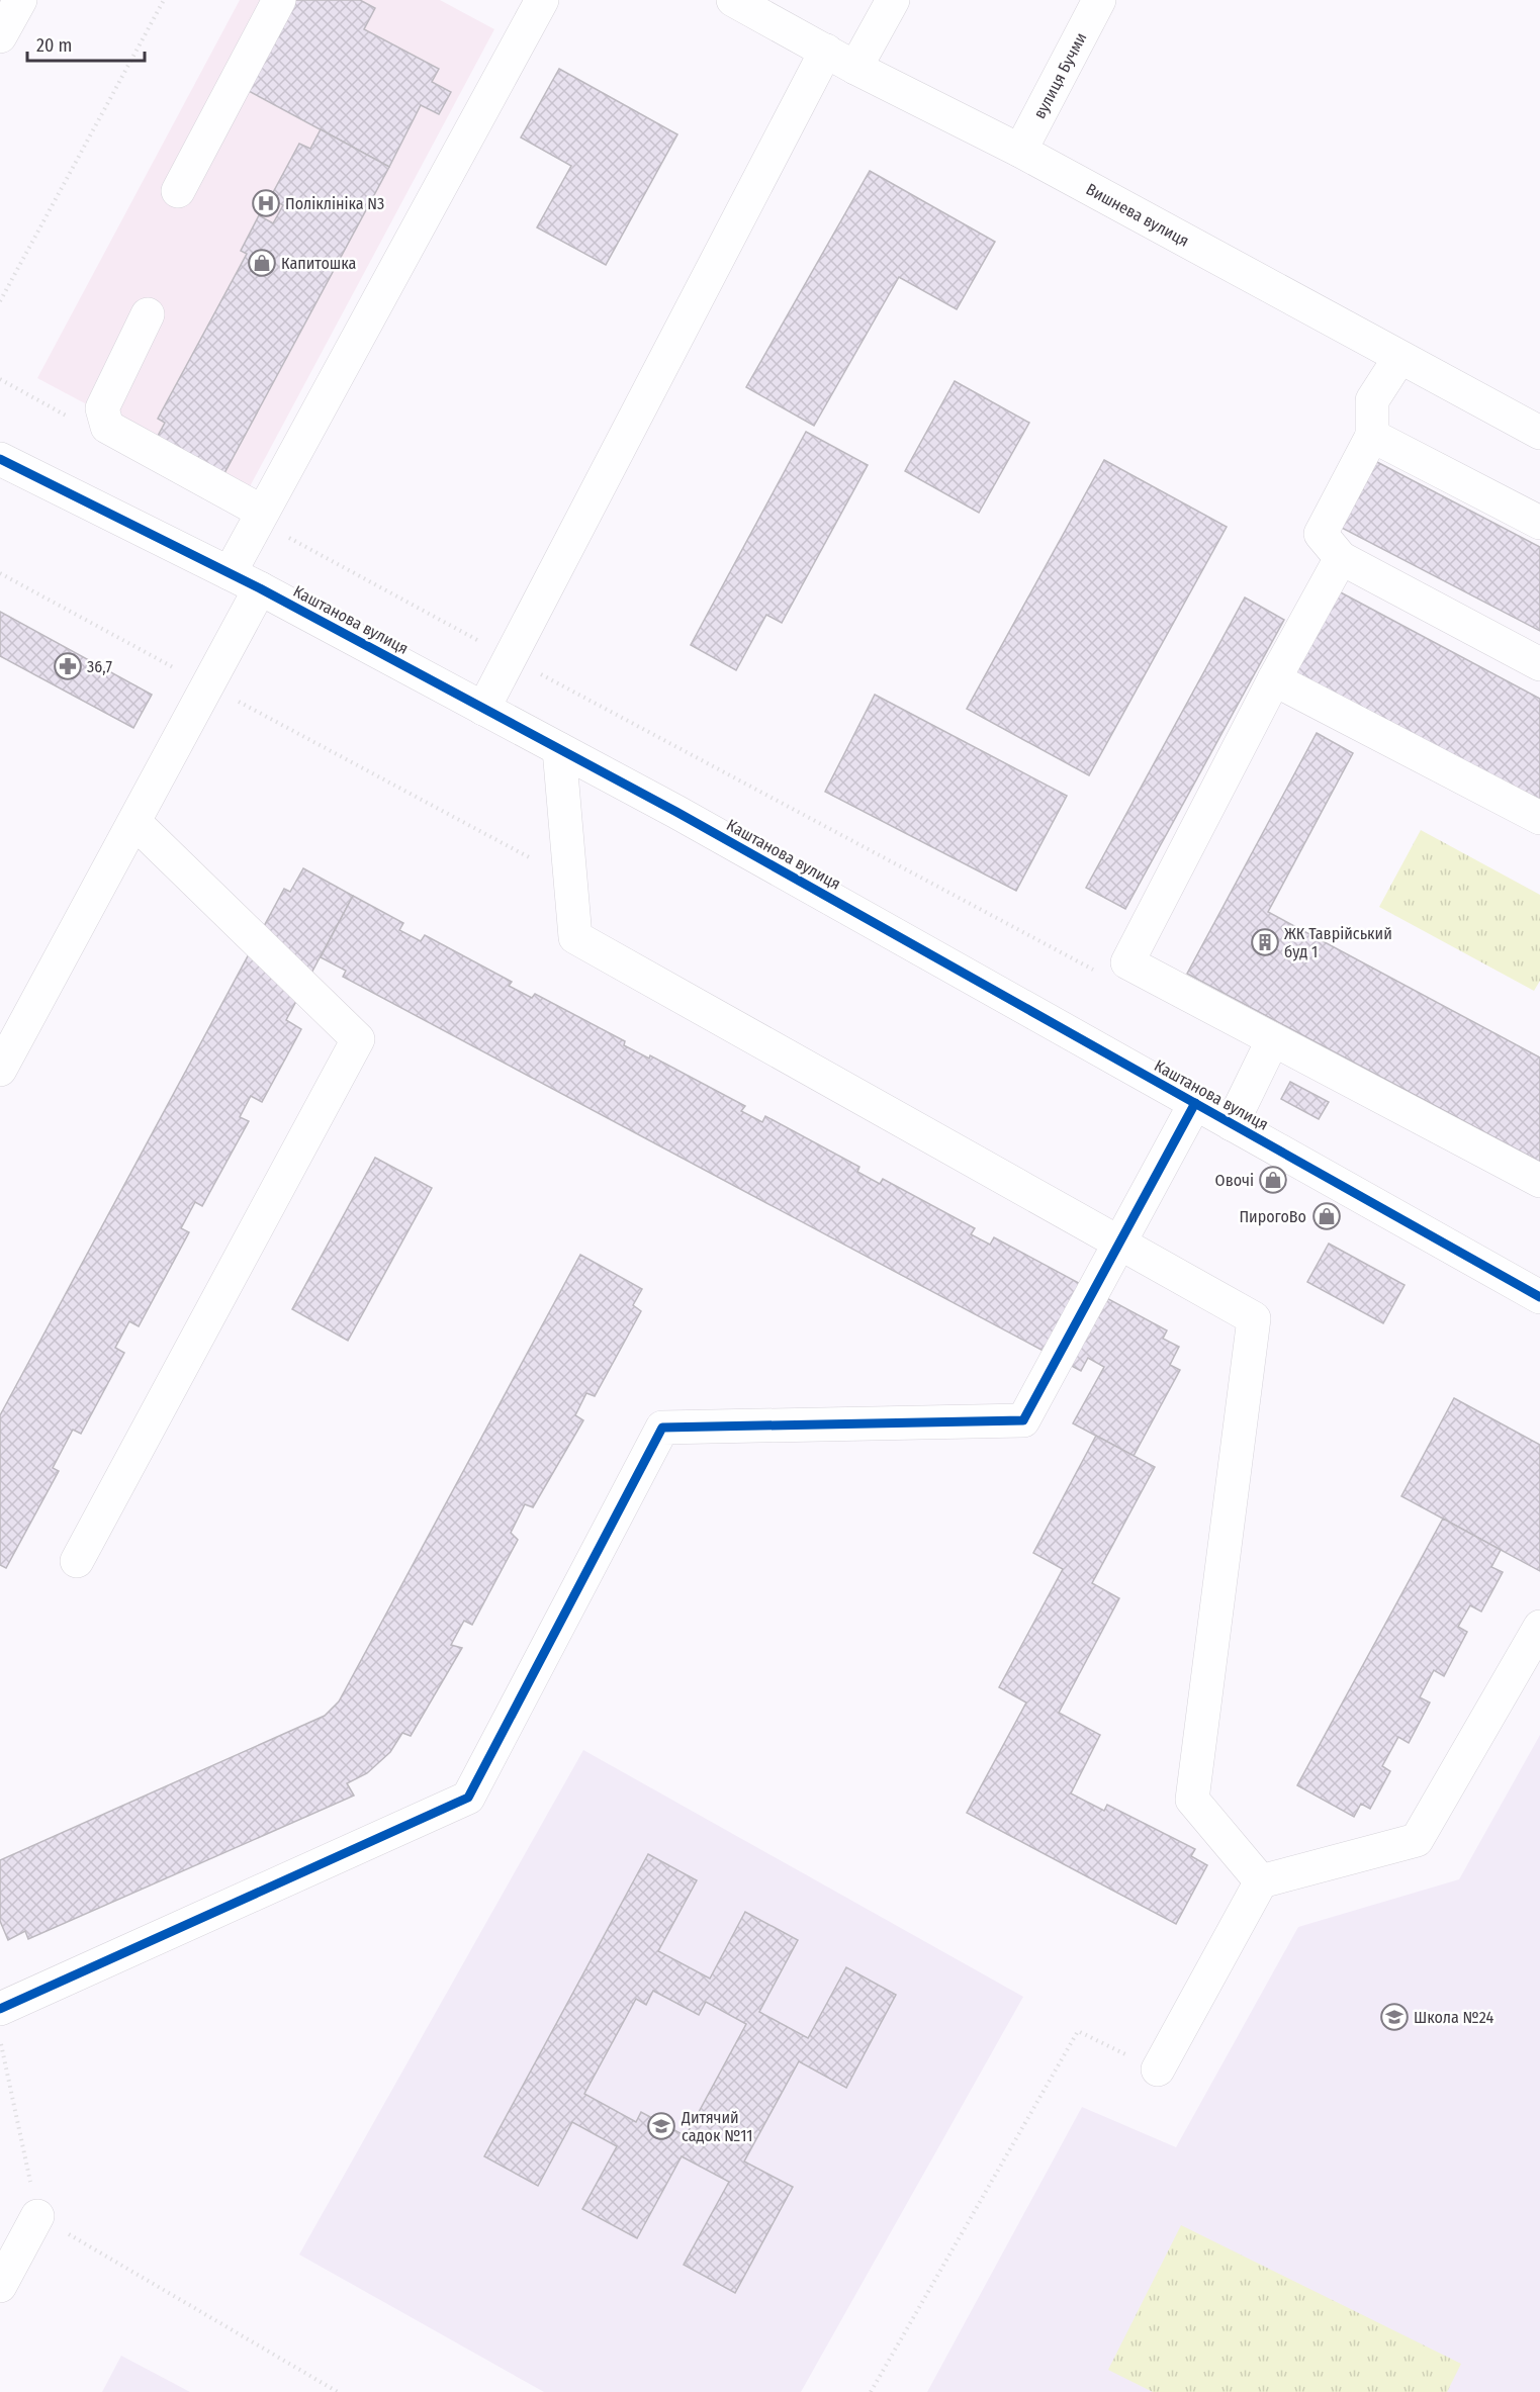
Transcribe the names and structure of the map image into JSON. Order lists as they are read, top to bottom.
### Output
{
  "streets": {
    "street": ["вулиця Бучми", "Вишнева вулиця", "Каштанова вулиця"]
  },
  "crossings": [
    ["вулиця Бучми", "Вишнева вулиця"]
  ],
  "places": {
    "hospital": ["Поліклініка N3"],
    "shop": ["Капитошка", "Овочі", "ПирогоВо"],
    "pharmacy": ["36,7"],
    "building": ["ЖК Таврійський буд 1"],
    "school or university": ["Школа №24", "Дитячий садок №11"]
  },
  "scale_bar": "20 m"
}
